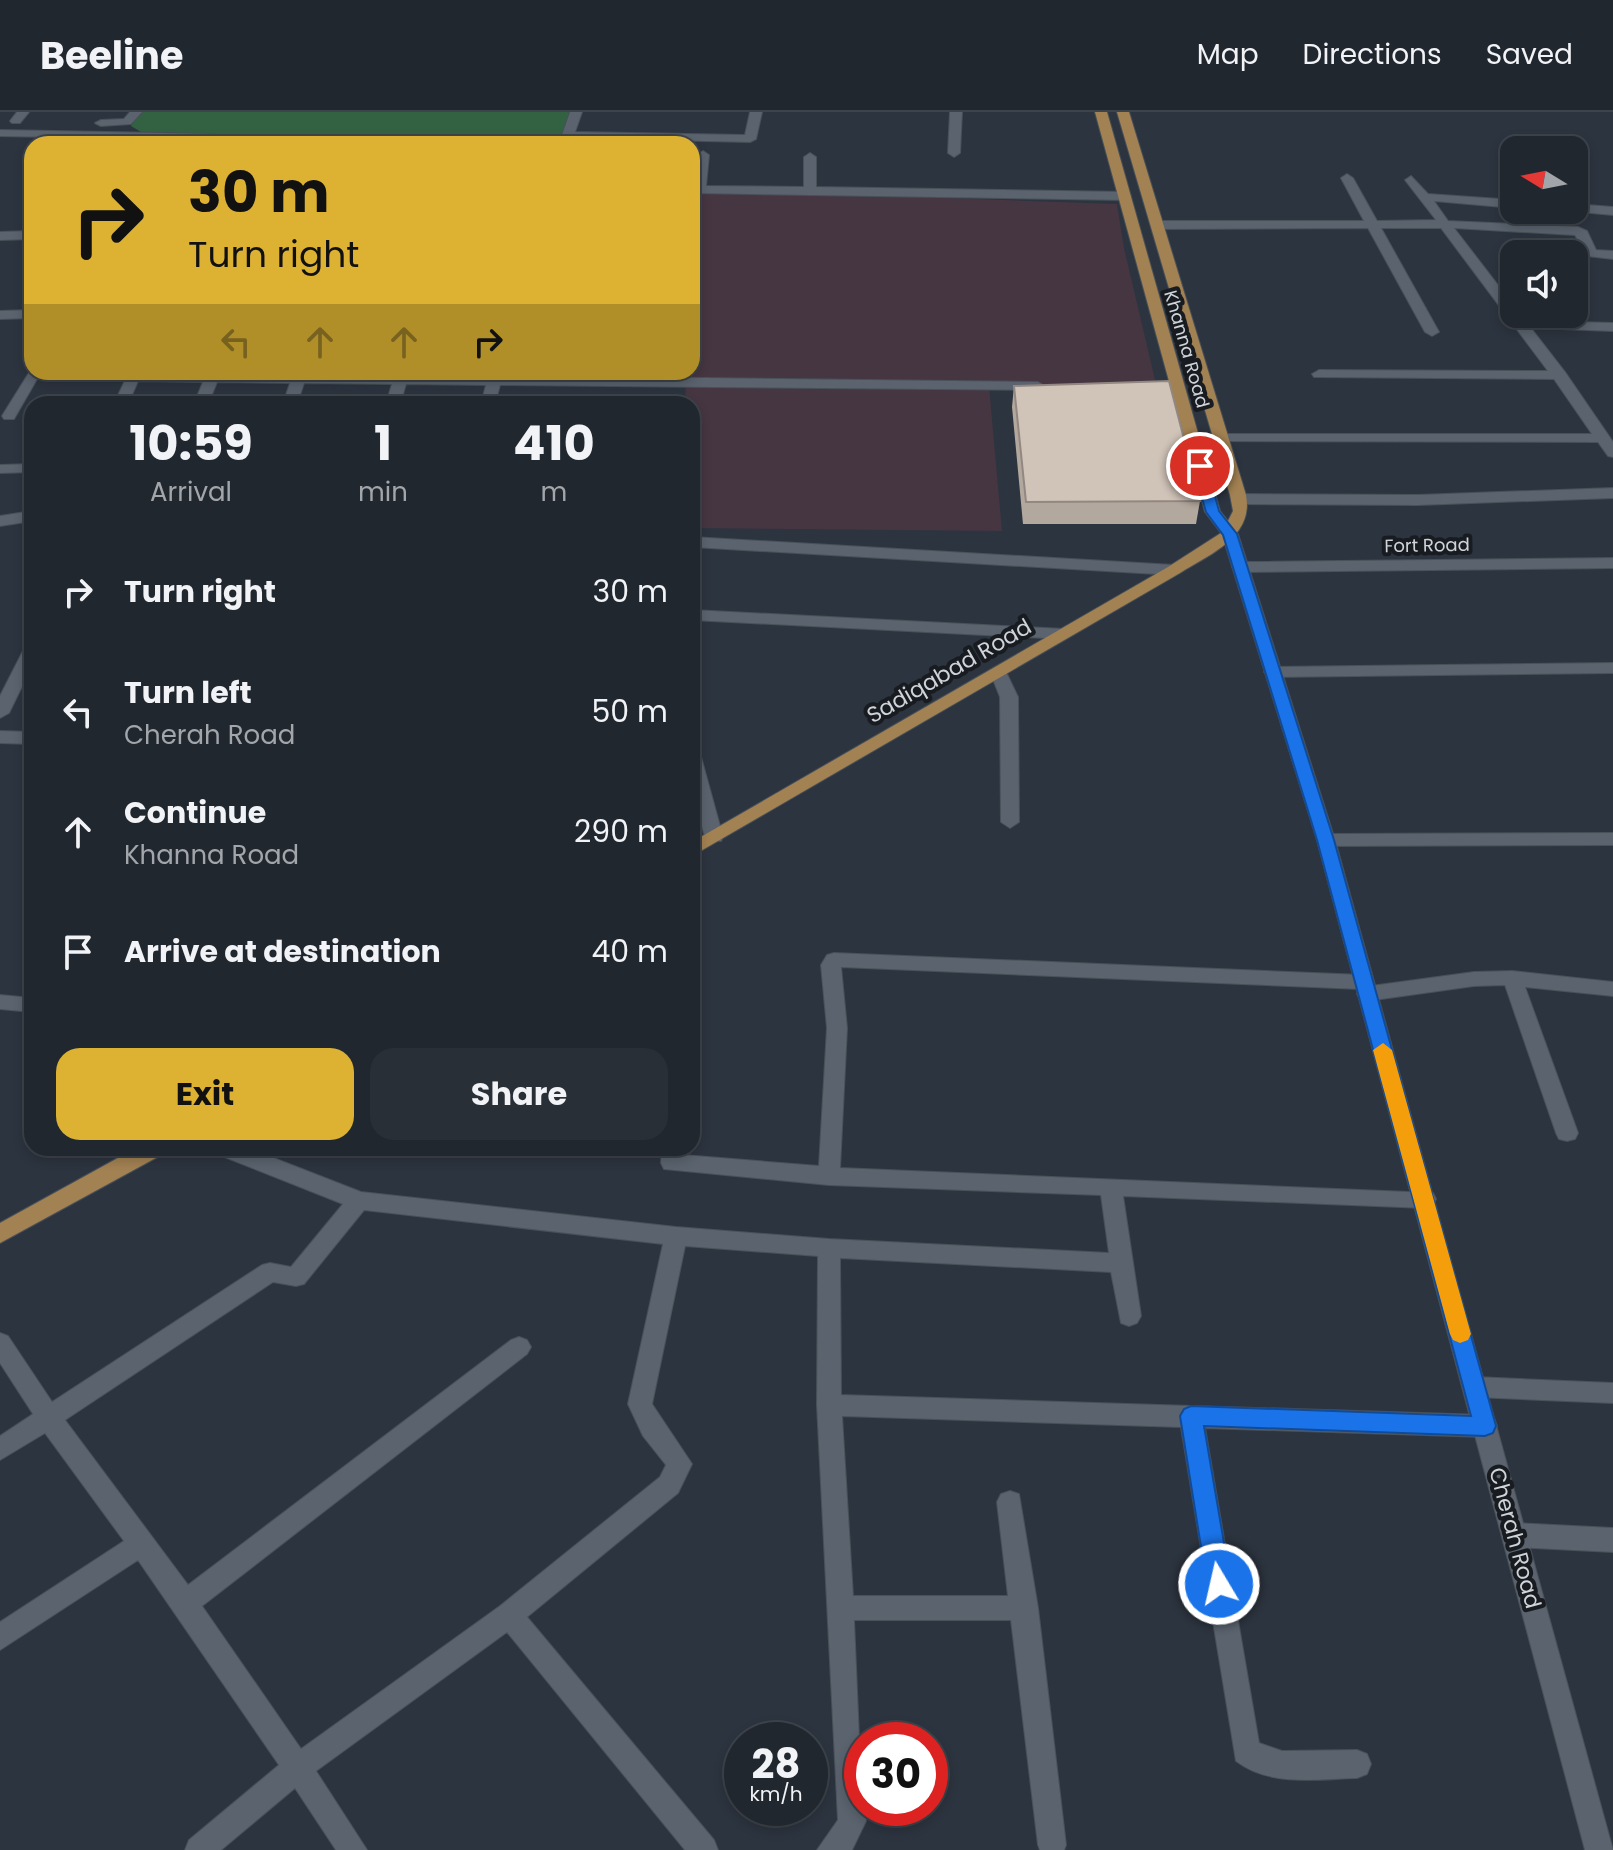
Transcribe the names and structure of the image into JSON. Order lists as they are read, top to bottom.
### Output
{
  "streets": {
    "main road": ["Khanna Road", "Sadiqabad Road"],
    "street": ["Fort Road", "Cherah Road"]
  },
  "crossings": [
    ["Khanna Road", "Sadiqabad Road"],
    ["Khanna Road", "Cherah Road"],
    ["Fort Road", "Cherah Road"],
    ["Sadiqabad Road", "Cherah Road"]
  ],
  "north": "left",
  "page": {
    "header": "Beeline",
    "nav": ["Map", "Directions", "Saved"],
    "turn": ["30 m", "Turn right"],
    "eta": [
      "10:59",
      "Arrival",
      "1",
      "min",
      "410",
      "m"
    ],
    "list": [
      {
        "name": "Turn right",
        "value": "30 m"
      },
      {
        "name": "Turn left",
        "note": "Cherah Road",
        "value": "50 m"
      },
      {
        "name": "Continue",
        "note": "Khanna Road",
        "value": "290 m"
      },
      {
        "name": "Arrive at destination",
        "value": "40 m"
      }
    ],
    "buttons": ["Exit", "Share"],
    "speed": "28 km/h",
    "limit": "30"
  }
}
